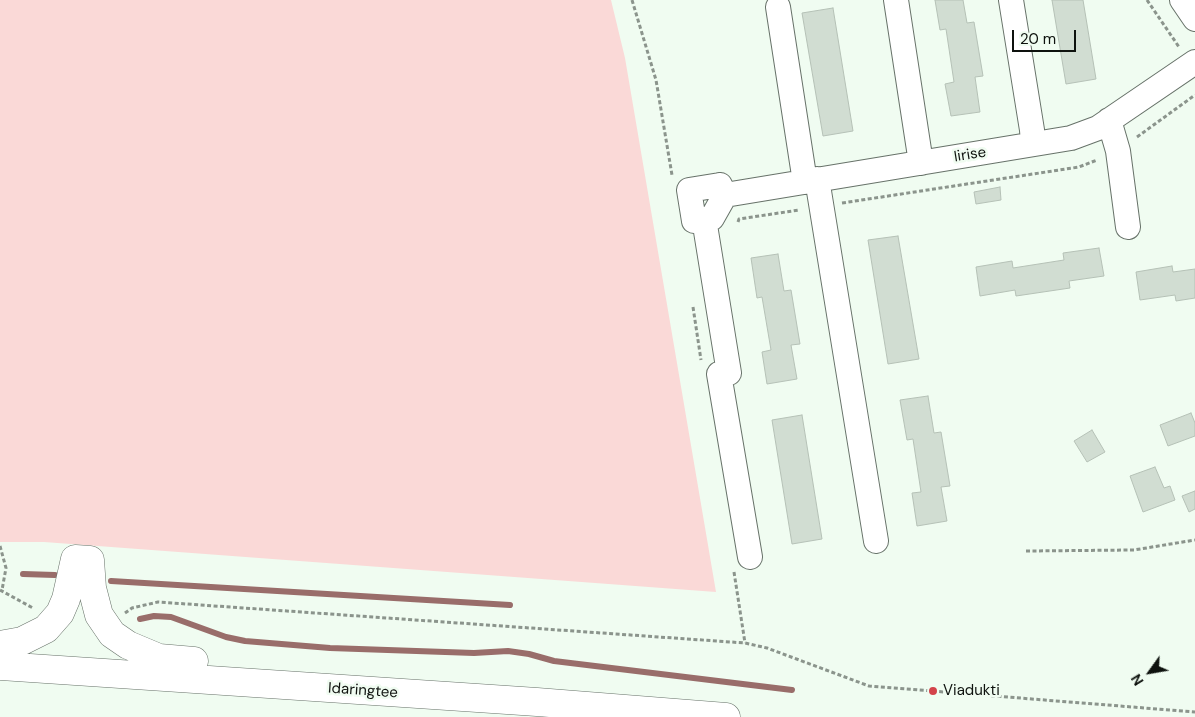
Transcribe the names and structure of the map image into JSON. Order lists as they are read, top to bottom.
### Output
{
  "streets": {
    "main road": ["Idaringtee"],
    "street": ["Iirise"]
  },
  "places": ["Viadukti"],
  "scale_bar": "20 m",
  "north": "bottom left"
}
